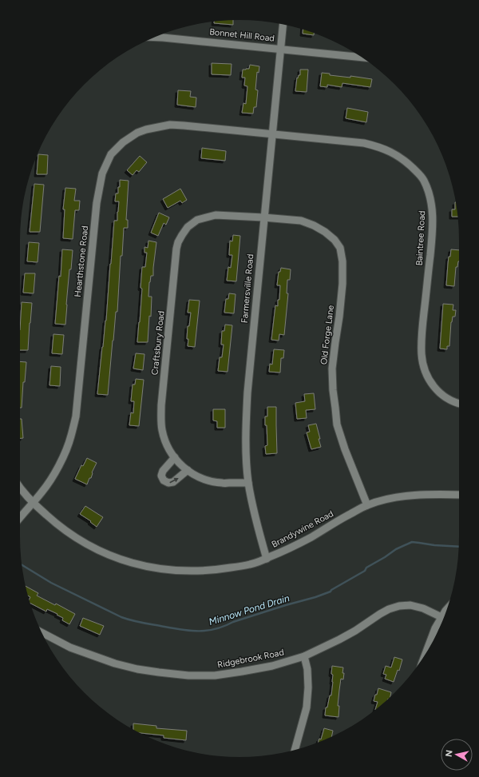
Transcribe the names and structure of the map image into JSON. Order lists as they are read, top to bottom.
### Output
{
  "streets": {
    "street": [
      "Bonnet Hill Road",
      "Baintree Road",
      "Hearthstone Road",
      "Farmersville Road",
      "Old Forge Lane",
      "Craftsbury Road",
      "Brandywine Road",
      "Ridgebrook Road"
    ]
  },
  "crossings": [
    ["Bonnet Hill Road", "Farmersville Road"],
    ["Baintree Road", "Hearthstone Road"],
    ["Baintree Road", "Farmersville Road"],
    ["Hearthstone Road", "Farmersville Road"],
    ["Hearthstone Road", "Brandywine Road"],
    ["Farmersville Road", "Old Forge Lane"],
    ["Farmersville Road", "Craftsbury Road"],
    ["Farmersville Road", "Brandywine Road"],
    ["Old Forge Lane", "Craftsbury Road"],
    ["Old Forge Lane", "Brandywine Road"]
  ],
  "water": ["Minnow Pond Drain"],
  "north": "left"
}
